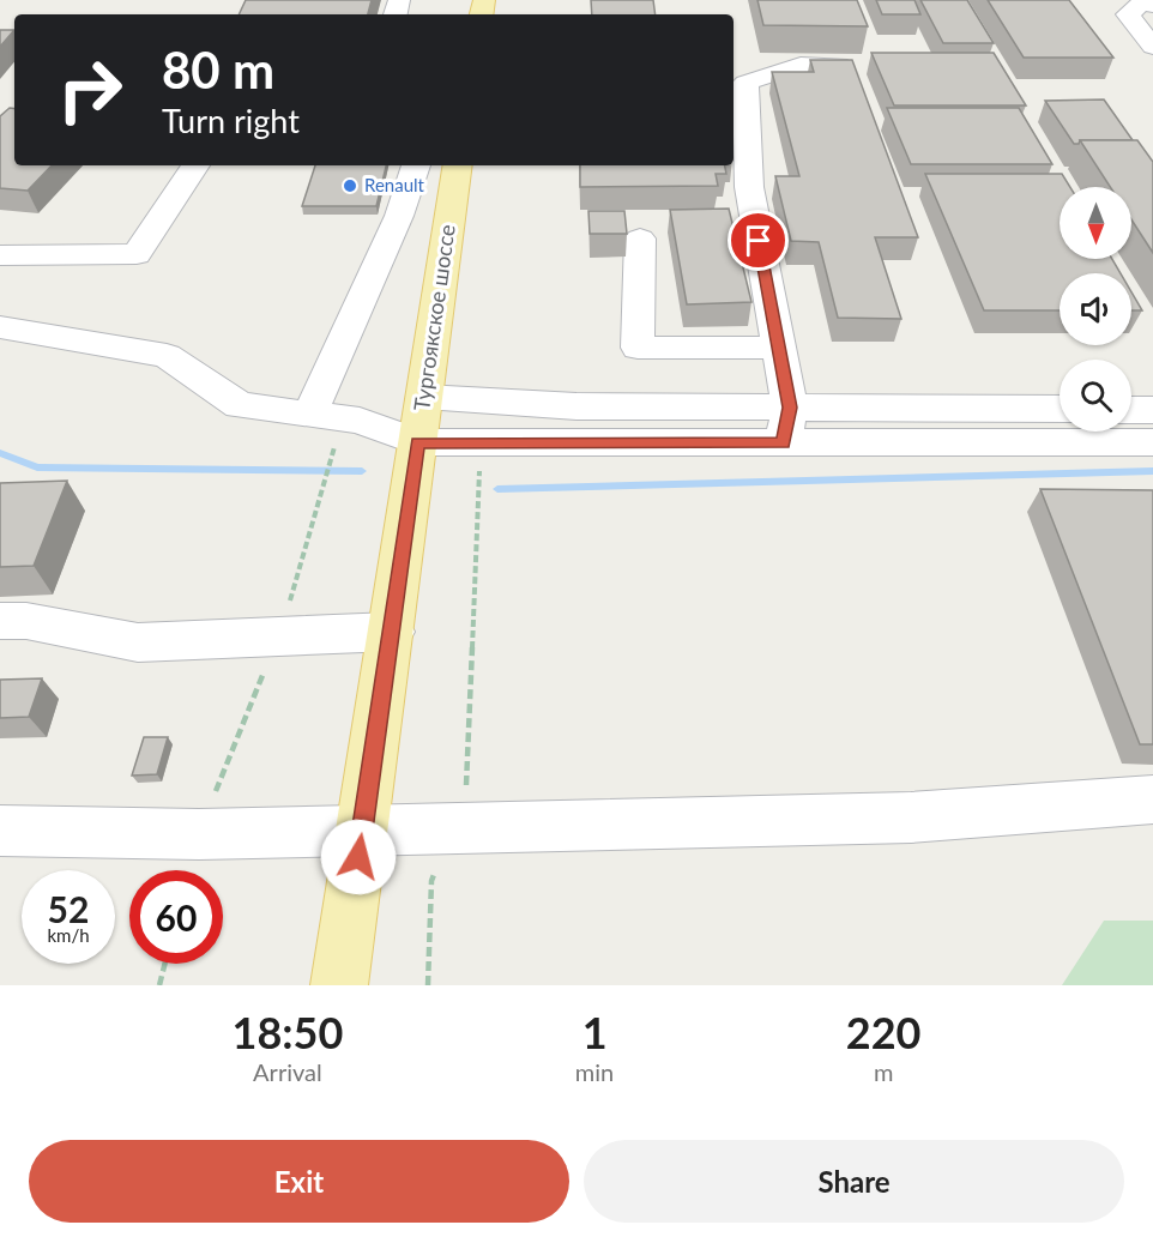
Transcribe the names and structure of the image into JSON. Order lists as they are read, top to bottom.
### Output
{
  "streets": {
    "main road": ["Тургоякское шоссе"]
  },
  "places": ["Renault"],
  "north": "bottom",
  "page": {
    "turn": ["80 m", "Turn right"],
    "speed": "52 km/h",
    "limit": "60",
    "eta": [
      "18:50",
      "Arrival",
      "1",
      "min",
      "220",
      "m"
    ],
    "buttons": ["Exit", "Share"]
  }
}
